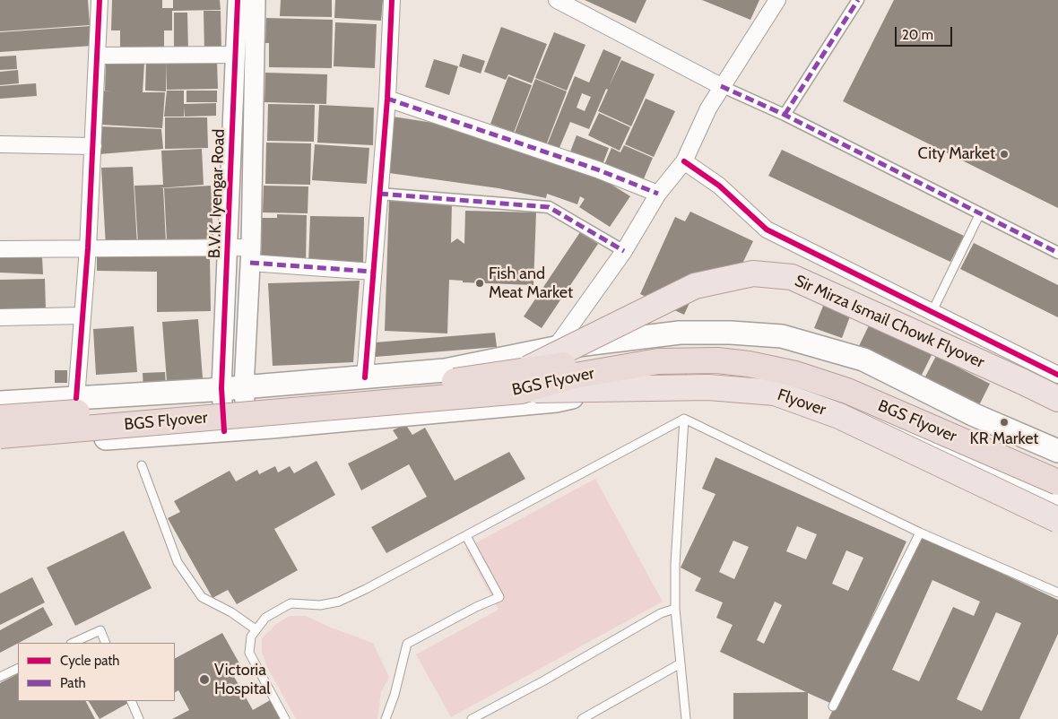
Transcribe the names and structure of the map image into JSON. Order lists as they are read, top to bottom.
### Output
{
  "streets": {
    "highway": ["BGS Flyover"],
    "main road": ["Sir Mirza Ismail Chowk Flyover", "Flyover"],
    "street": ["B.V.K. Iyengar Road"]
  },
  "crossings": [
    ["Sir Mirza Ismail Chowk Flyover", "BGS Flyover"],
    ["Sir Mirza Ismail Chowk Flyover", "Flyover"],
    ["BGS Flyover", "Flyover"]
  ],
  "places": [
    "City Market",
    "Fish and Meat Market",
    "KR Market",
    "Victoria Hospital"
  ],
  "legend": ["Cycle path", "Path"],
  "scale_bar": "20 m"
}
